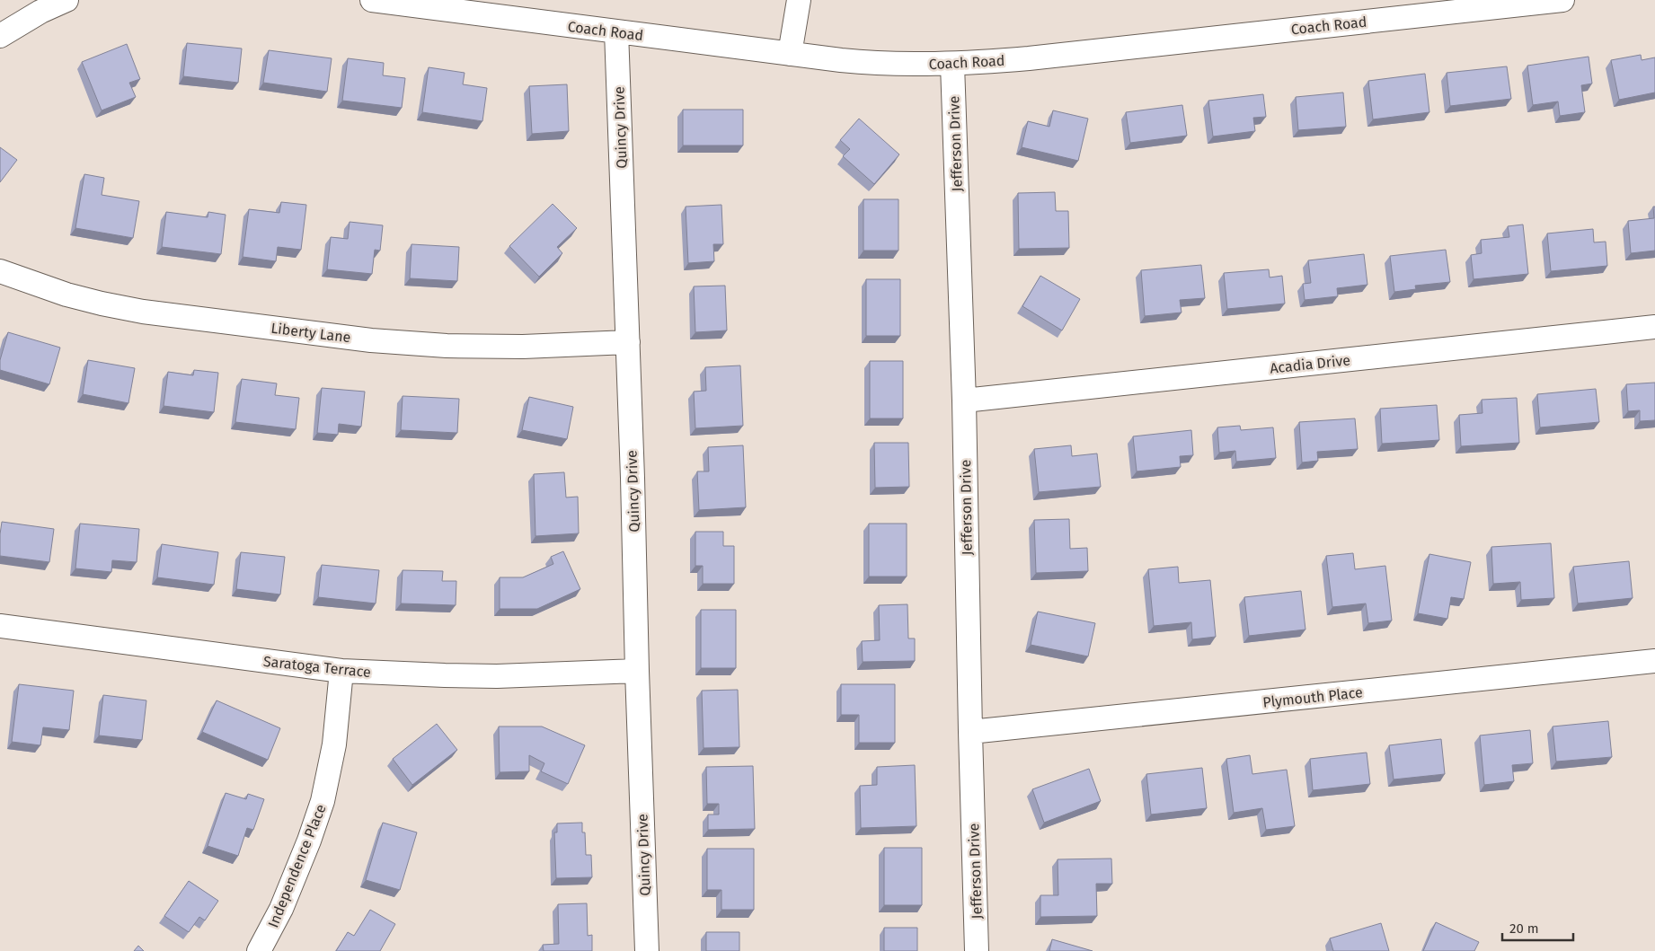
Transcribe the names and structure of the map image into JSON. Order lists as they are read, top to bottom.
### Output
{
  "streets": {
    "street": [
      "Coach Road",
      "Quincy Drive",
      "Jefferson Drive",
      "Liberty Lane",
      "Acadia Drive",
      "Saratoga Terrace",
      "Plymouth Place",
      "Independence Place"
    ]
  },
  "crossings": [
    ["Coach Road", "Quincy Drive"],
    ["Coach Road", "Jefferson Drive"],
    ["Quincy Drive", "Liberty Lane"],
    ["Quincy Drive", "Saratoga Terrace"],
    ["Jefferson Drive", "Acadia Drive"],
    ["Jefferson Drive", "Plymouth Place"],
    ["Saratoga Terrace", "Independence Place"]
  ],
  "scale_bar": "20 m"
}
